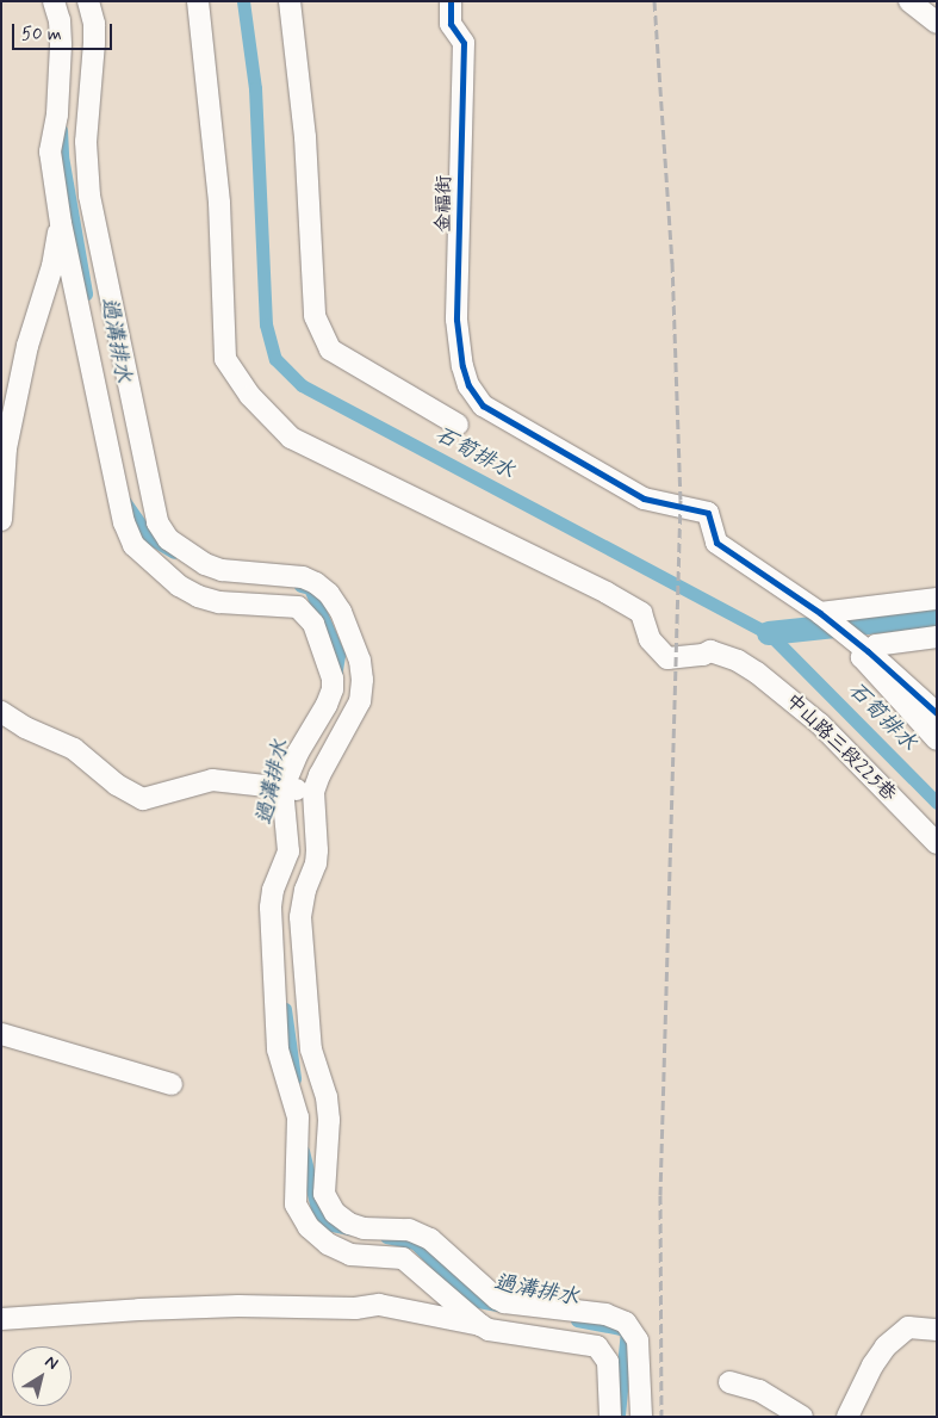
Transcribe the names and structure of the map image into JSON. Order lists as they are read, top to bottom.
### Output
{
  "streets": {
    "street": ["金福街", "中山路三段225巷"]
  },
  "water": ["過溝排水", "石筍排水"],
  "scale_bar": "50 m",
  "north": "top right"
}
